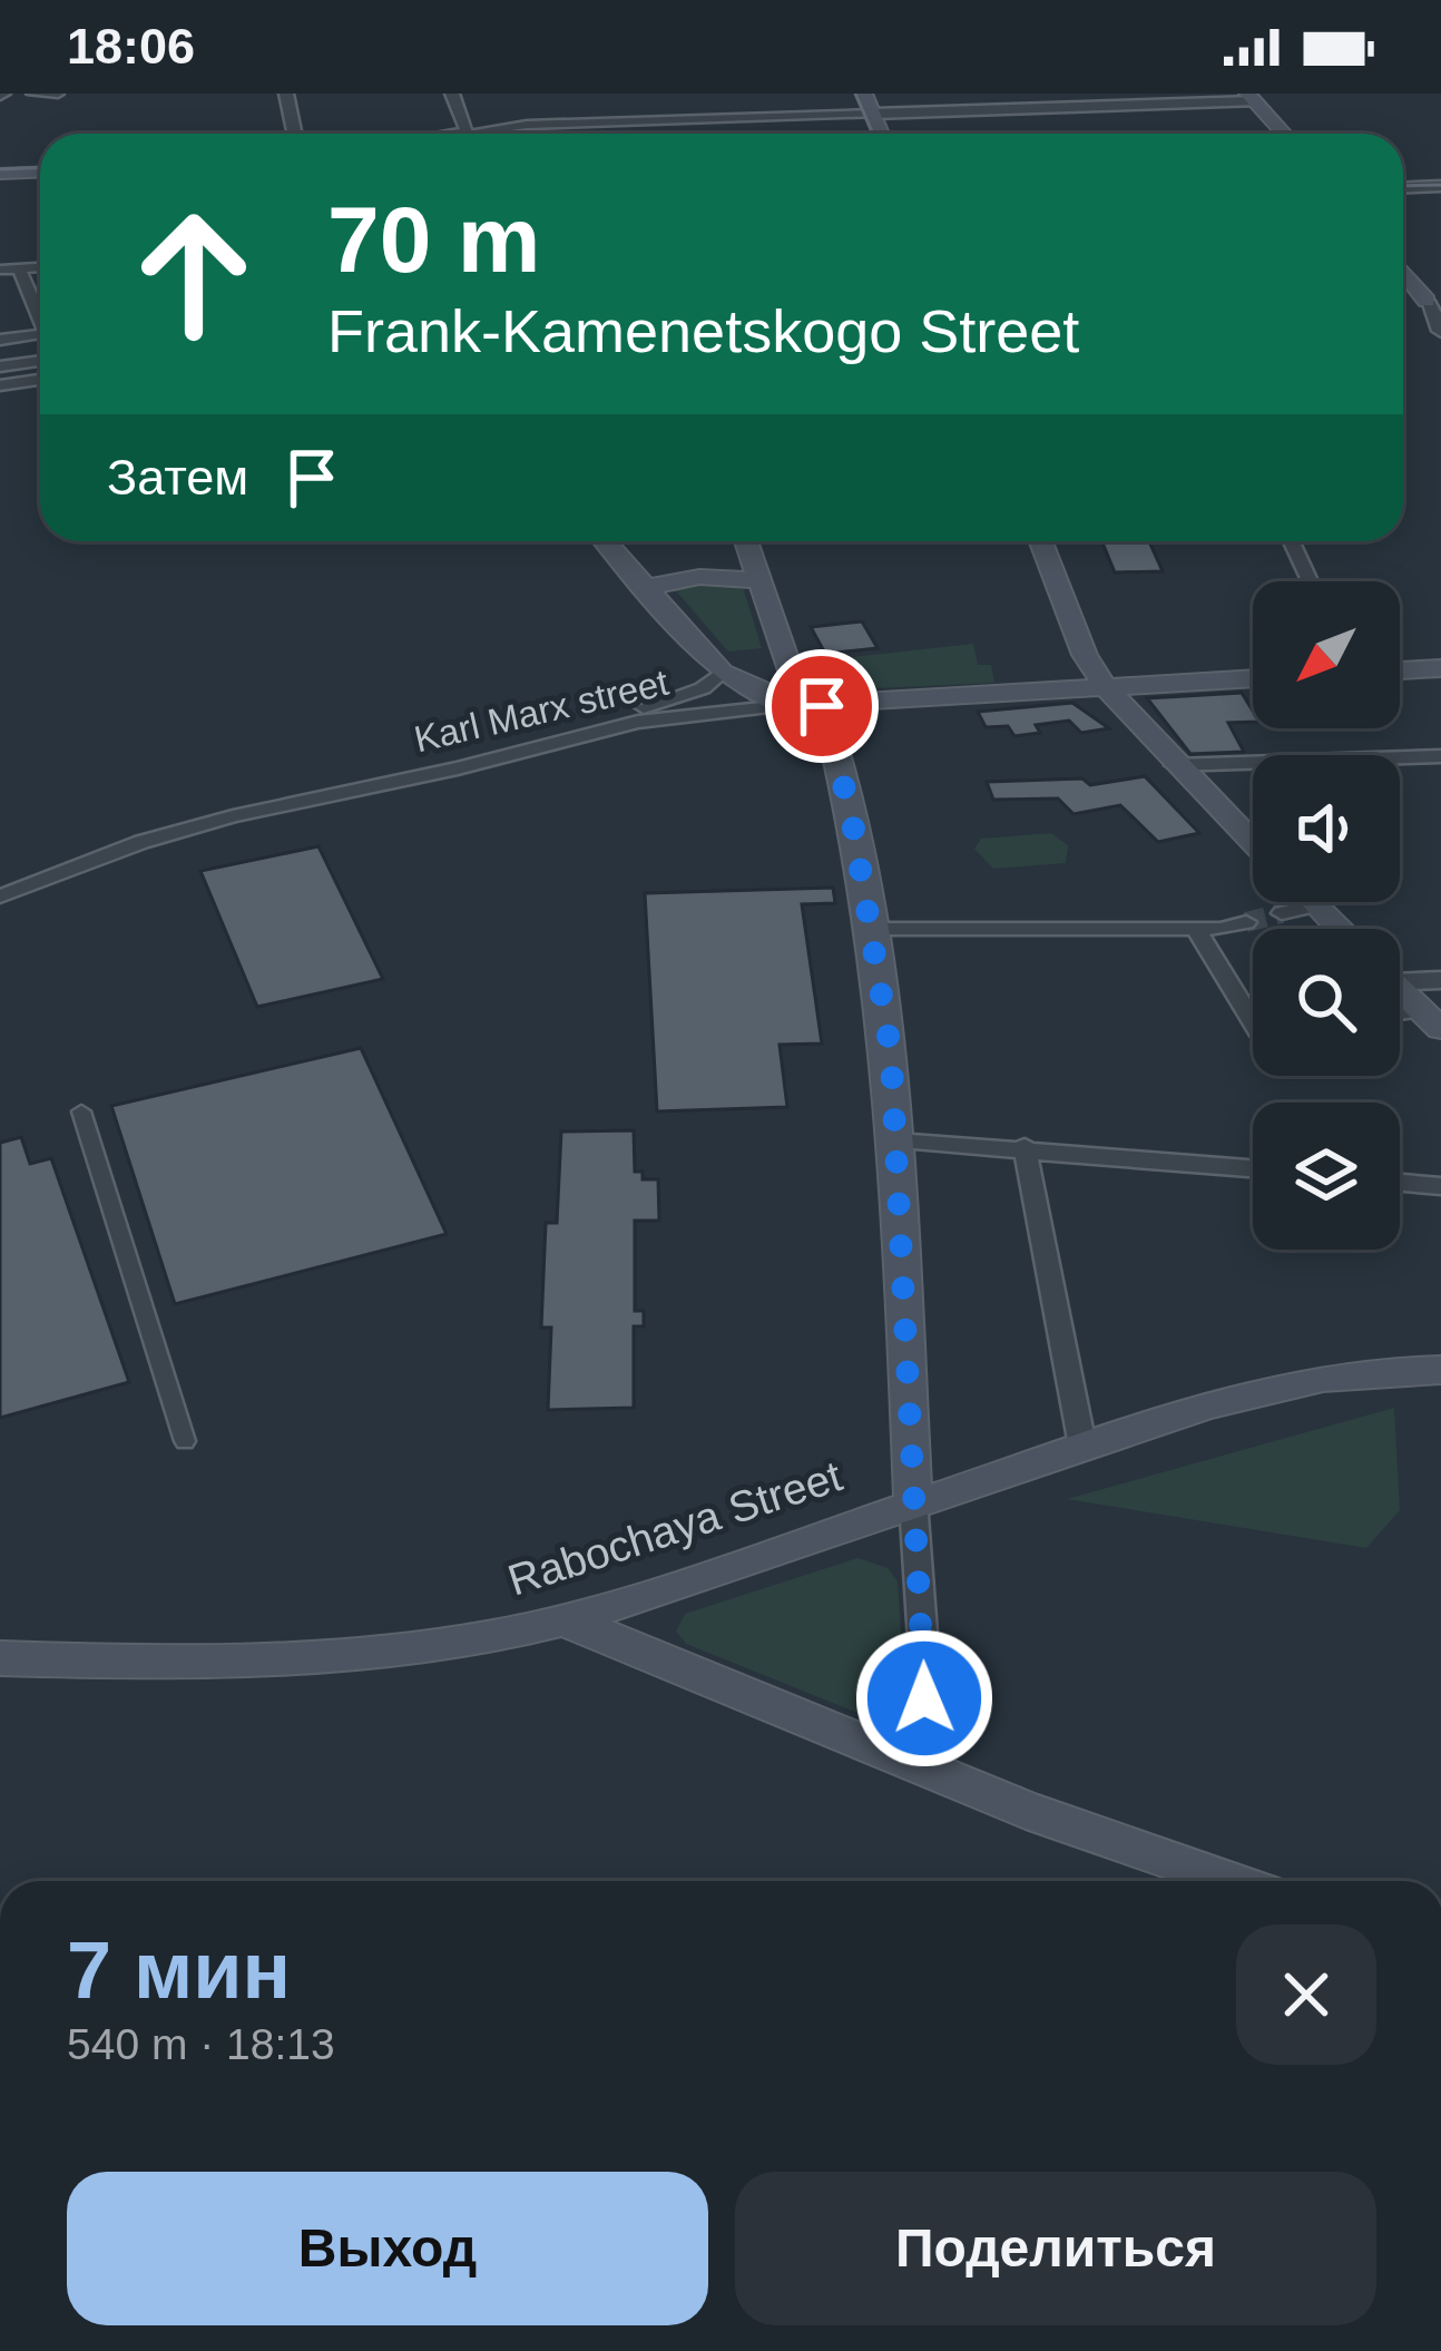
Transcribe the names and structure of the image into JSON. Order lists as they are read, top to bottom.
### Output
{
  "streets": {
    "main road": ["Rabochaya Street"],
    "street": ["Karl Marx street"]
  },
  "north": "bottom left",
  "page": {
    "status": "18:06",
    "turn": ["70 m", "Frank-Kamenetskogo Street"],
    "then": "Затем",
    "heading": ["7 мин", "540 m · 18:13"],
    "buttons": ["Выход", "Поделиться"]
  }
}
